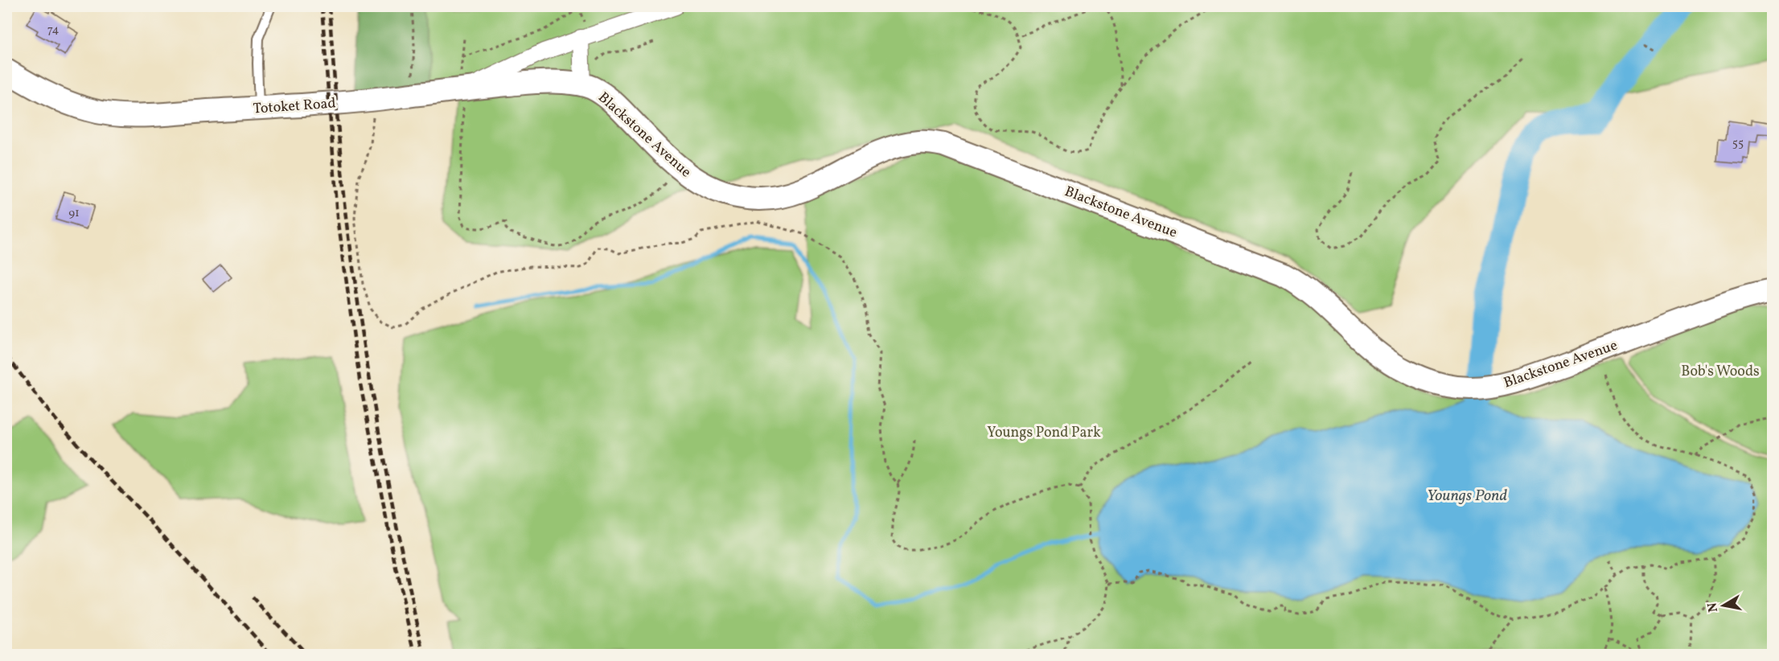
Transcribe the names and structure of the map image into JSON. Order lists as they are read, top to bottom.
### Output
{
  "streets": {
    "main road": ["Totoket Road", "Blackstone Avenue"]
  },
  "crossings": [
    ["Totoket Road", "Blackstone Avenue"]
  ],
  "water": ["Youngs Pond"],
  "parks": ["Bob's Woods", "Youngs Pond Park"],
  "house_numbers": ["74", "55", "91"],
  "north": "left"
}
